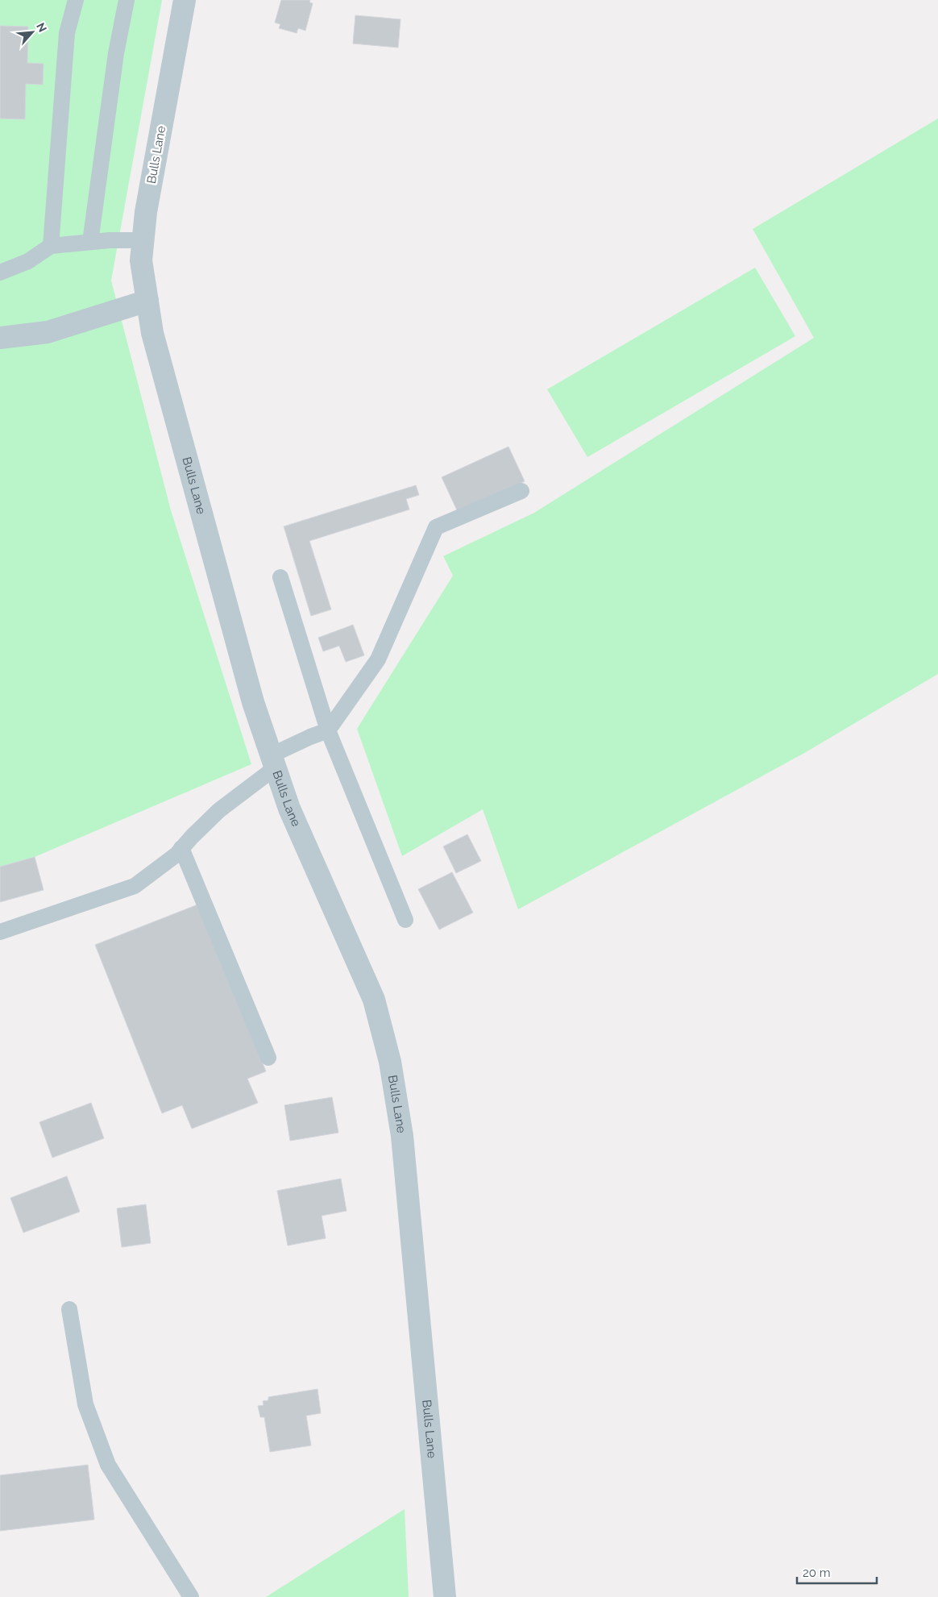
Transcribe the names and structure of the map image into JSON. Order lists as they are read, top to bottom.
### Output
{
  "streets": {
    "street": ["Bulls Lane"]
  },
  "scale_bar": "20 m",
  "north": "top right"
}
